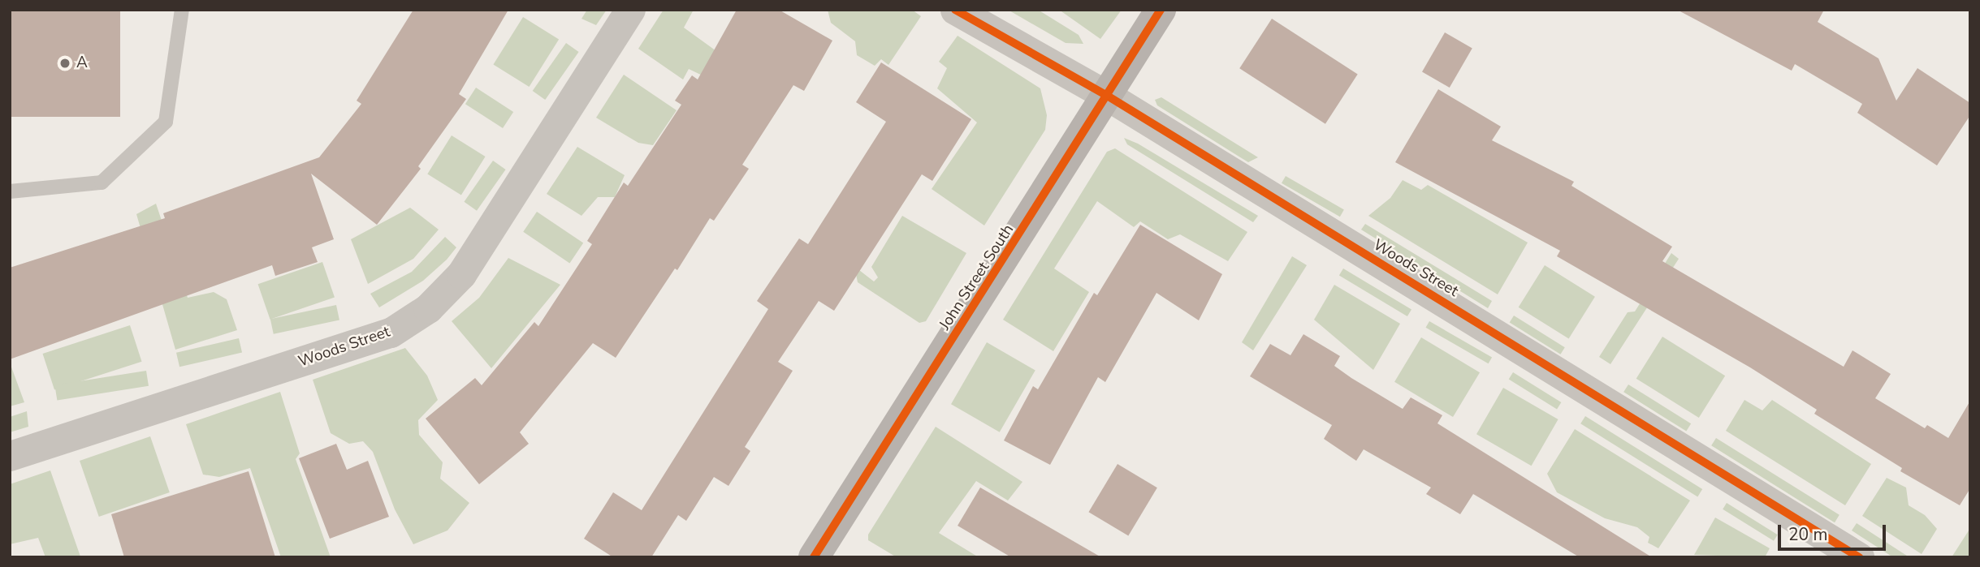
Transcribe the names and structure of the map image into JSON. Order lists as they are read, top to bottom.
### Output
{
  "streets": {
    "street": ["Woods Street", "John Street South"]
  },
  "crossings": [
    ["Woods Street", "John Street South"]
  ],
  "places": ["A"],
  "scale_bar": "20 m"
}
